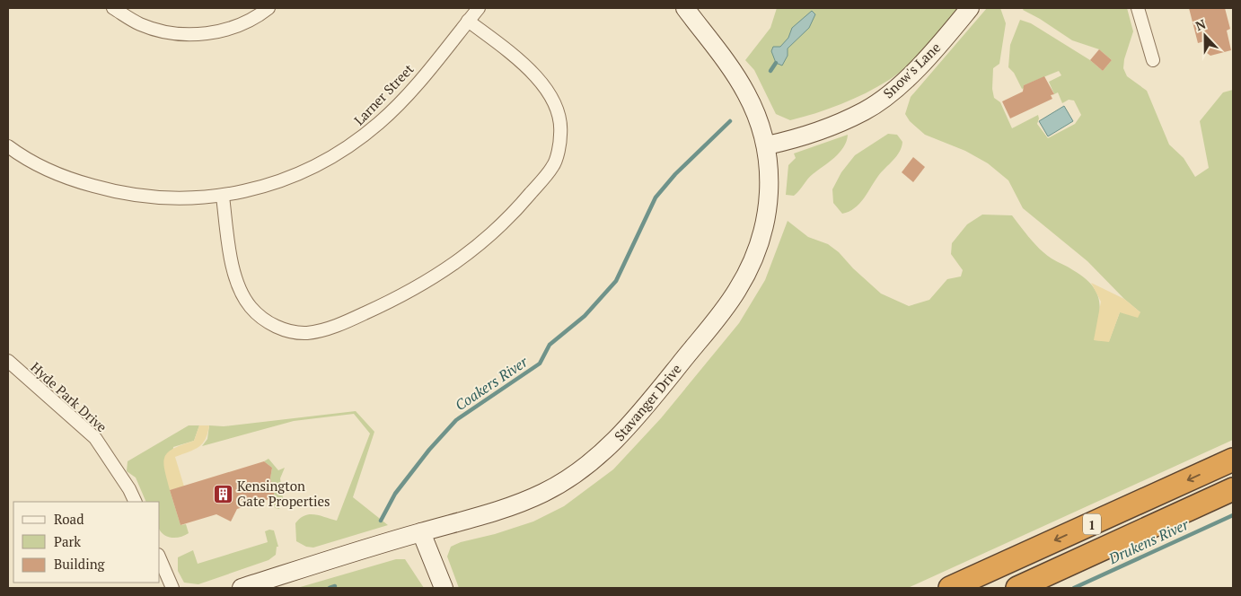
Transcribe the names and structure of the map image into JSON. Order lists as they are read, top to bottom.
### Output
{
  "streets": {
    "highway": ["1"],
    "street": [
      "Snow's Lane",
      "Larner Street",
      "Hyde Park Drive",
      "Stavanger Drive"
    ]
  },
  "crossings": [
    ["Snow's Lane", "Stavanger Drive"]
  ],
  "water": ["Coakers River", "Drukens River"],
  "places": {
    "building": ["Kensington Gate Properties"]
  },
  "legend": ["Road", "Park", "Building"],
  "north": "top"
}
